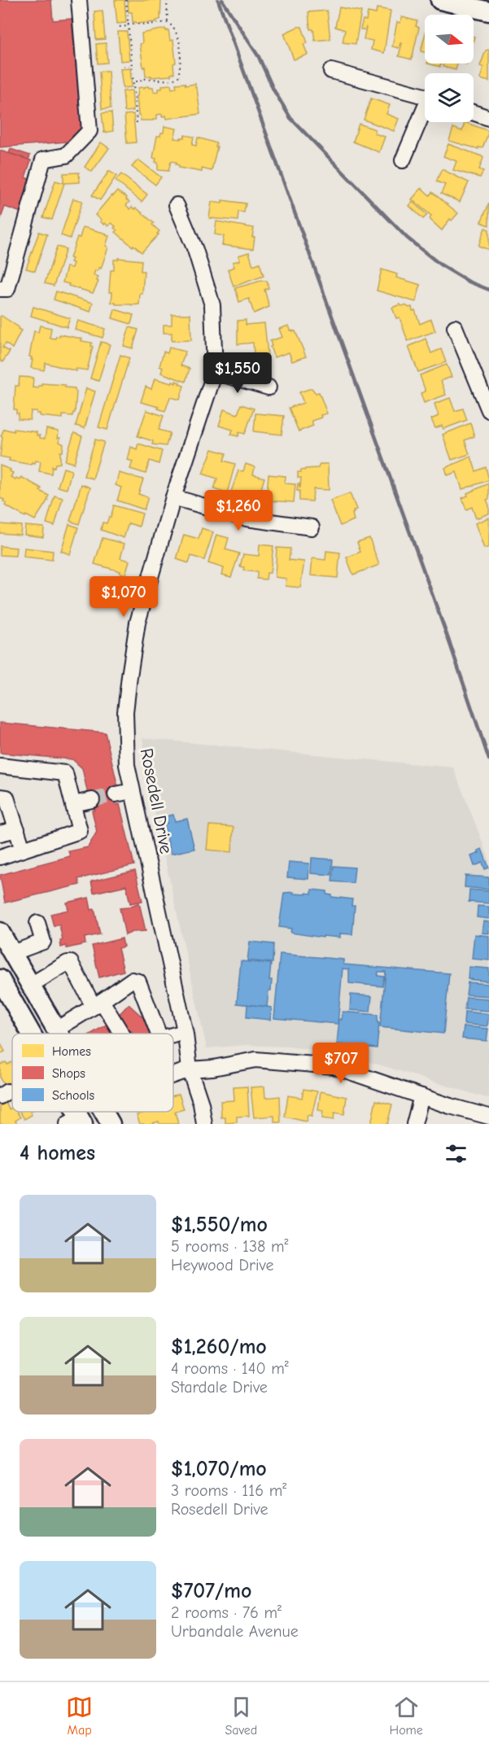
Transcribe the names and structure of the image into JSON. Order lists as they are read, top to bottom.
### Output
{
  "streets": {
    "street": ["Rosedell Drive"]
  },
  "legend": ["Homes", "Shops", "Schools"],
  "north": "right",
  "page": {
    "price": [
      "$1,550",
      "$1,260",
      "$1,070",
      "$707"
    ],
    "heading": "4 homes",
    "list": [
      {
        "name": "$1,550/mo",
        "note": "5 rooms · 138 m² · Heywood Drive"
      },
      {
        "name": "$1,260/mo",
        "note": "4 rooms · 140 m² · Stardale Drive"
      },
      {
        "name": "$1,070/mo",
        "note": "3 rooms · 116 m² · Rosedell Drive"
      },
      {
        "name": "$707/mo",
        "note": "2 rooms · 76 m² · Urbandale Avenue"
      }
    ],
    "tabs": ["Map", "Saved", "Home"]
  }
}
